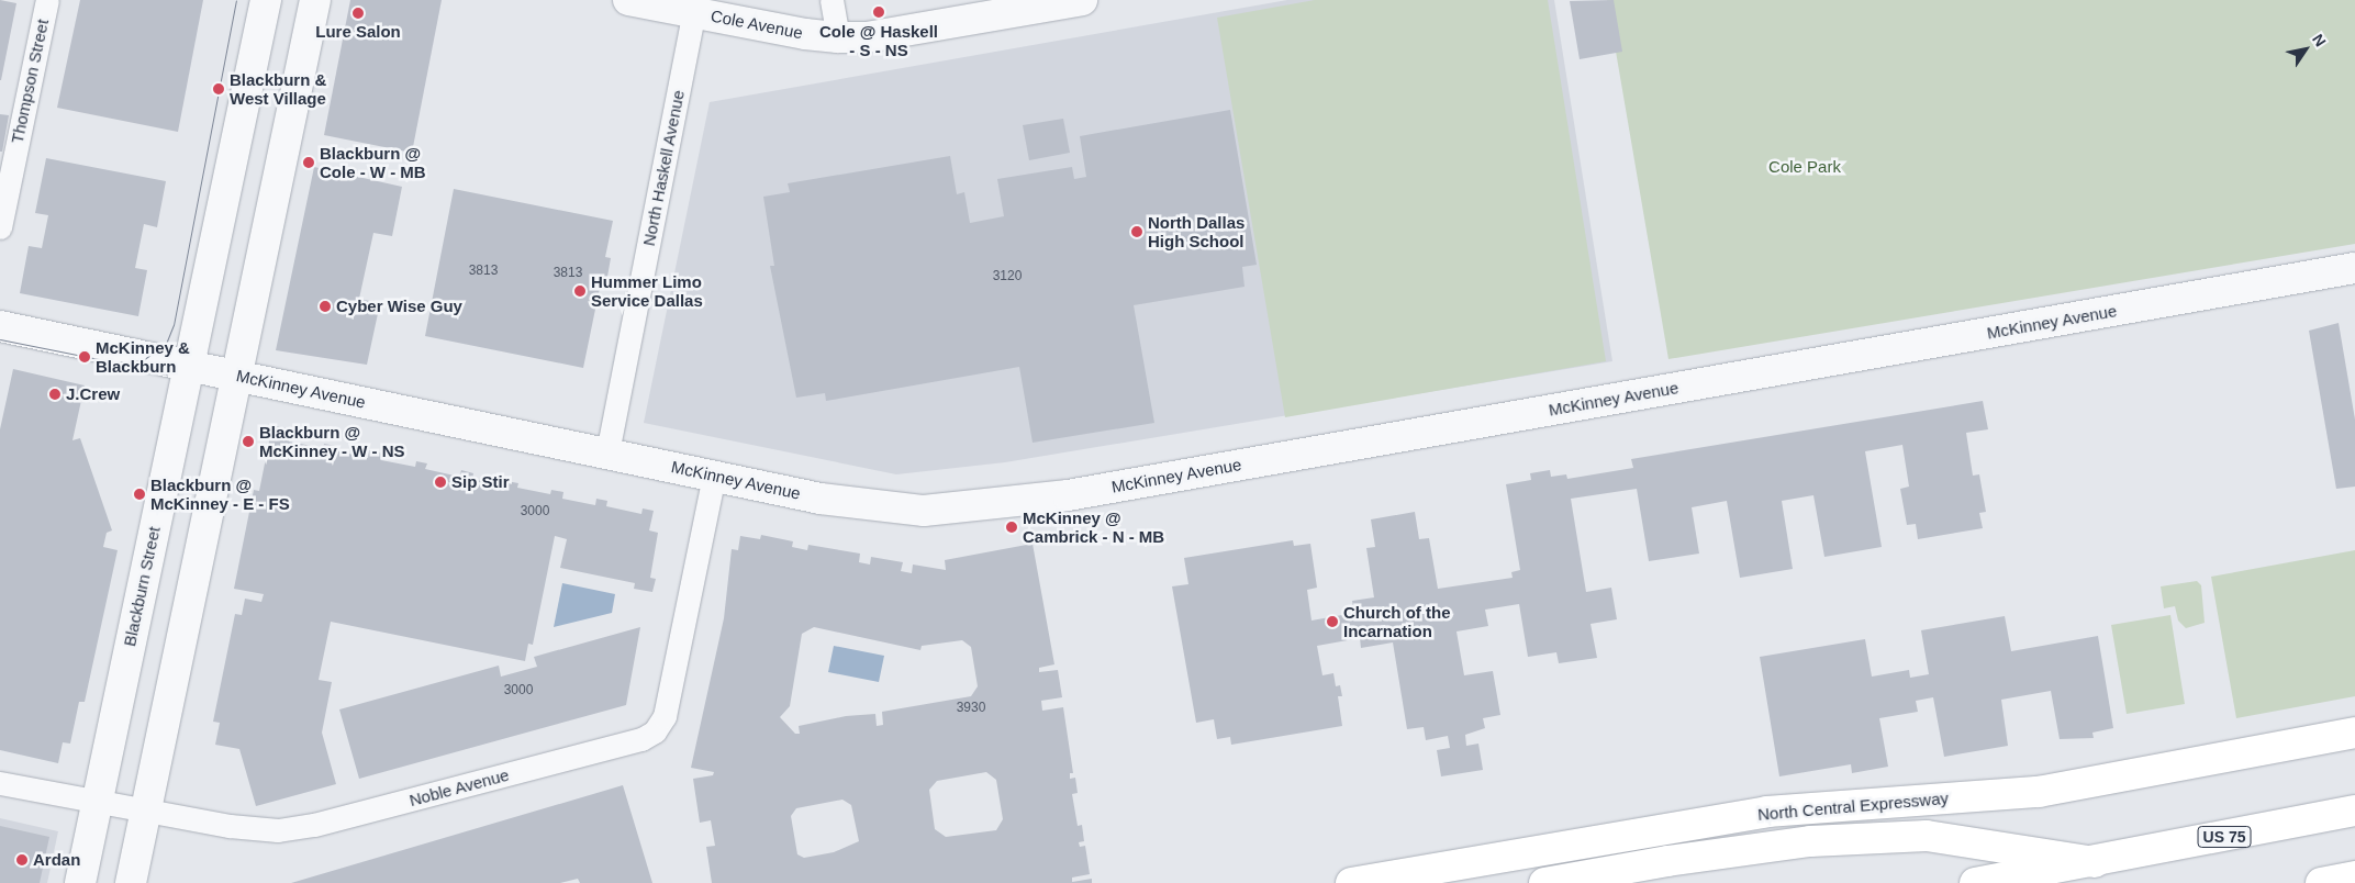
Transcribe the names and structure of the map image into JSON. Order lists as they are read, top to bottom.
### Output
{
  "streets": {
    "main road": ["North Central Expressway", "US 75"],
    "street": [
      "Cole Avenue",
      "Thompson Street",
      "North Haskell Avenue",
      "McKinney Avenue",
      "Blackburn Street",
      "Noble Avenue"
    ]
  },
  "crossings": [
    ["Cole Avenue", "North Haskell Avenue"],
    ["North Haskell Avenue", "McKinney Avenue"],
    ["McKinney Avenue", "Blackburn Street"],
    ["McKinney Avenue", "Noble Avenue"],
    ["Blackburn Street", "Noble Avenue"]
  ],
  "parks": ["Cole Park"],
  "places": [
    "Cole @ Haskell - S - NS",
    "Lure Salon",
    "Blackburn & West Village",
    "Blackburn @ Cole - W - MB",
    "North Dallas High School",
    "Hummer Limo Service Dallas",
    "Cyber Wise Guy",
    "McKinney & Blackburn",
    "J.Crew",
    "Blackburn @ McKinney - W - NS",
    "Sip Stir",
    "Blackburn @ McKinney - E - FS",
    "McKinney @ Cambrick - N - MB",
    "Church of the Incarnation",
    "Ardan"
  ],
  "house_numbers": [
    "3813",
    "3813",
    "3120",
    "3000",
    "3000",
    "3930"
  ],
  "north": "top right"
}
